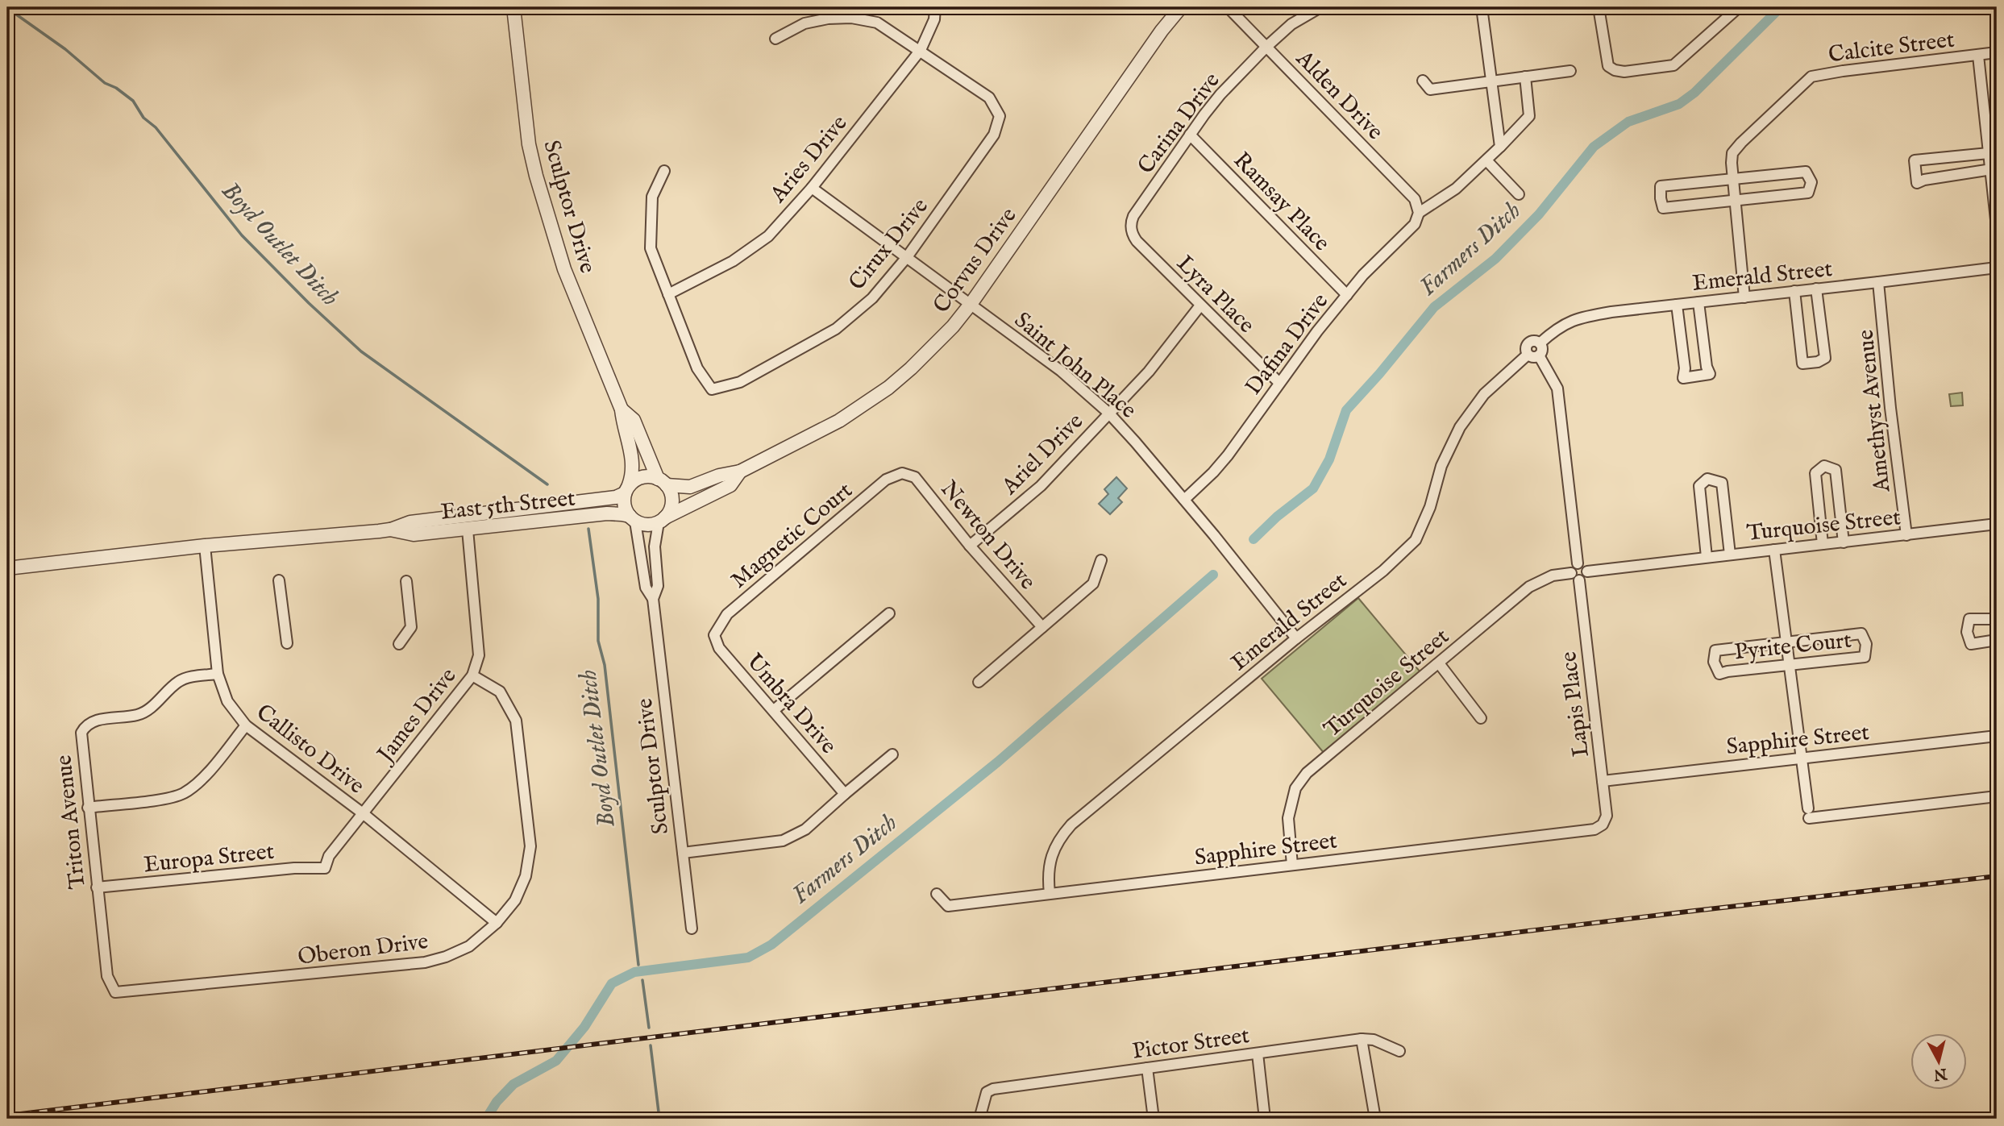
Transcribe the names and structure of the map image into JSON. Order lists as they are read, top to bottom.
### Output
{
  "streets": {
    "street": [
      "Calcite Street",
      "Alden Drive",
      "Carina Drive",
      "Aries Drive",
      "Ramsay Place",
      "Sculptor Drive",
      "Cirux Drive",
      "Corvus Drive",
      "Emerald Street",
      "Lyra Place",
      "Dafina Drive",
      "Saint John Place",
      "Amethyst Avenue",
      "Ariel Drive",
      "East 5th Street",
      "Turquoise Street",
      "Magnetic Court",
      "Newton Drive",
      "Pyrite Court",
      "Umbra Drive",
      "Lapis Place",
      "James Drive",
      "Sapphire Street",
      "Callisto Drive",
      "Triton Avenue",
      "Europa Street",
      "Oberon Drive",
      "Pictor Street"
    ]
  },
  "crossings": [
    ["Calcite Street", "Emerald Street"],
    ["Alden Drive", "Carina Drive"],
    ["Alden Drive", "Dafina Drive"],
    ["Carina Drive", "Ramsay Place"],
    ["Carina Drive", "Lyra Place"],
    ["Aries Drive", "Cirux Drive"],
    ["Aries Drive", "Saint John Place"],
    ["Ramsay Place", "Dafina Drive"],
    ["Sculptor Drive", "Corvus Drive"],
    ["Sculptor Drive", "East 5th Street"],
    ["Cirux Drive", "Saint John Place"],
    ["Corvus Drive", "Saint John Place"],
    ["Corvus Drive", "East 5th Street"],
    ["Emerald Street", "Saint John Place"],
    ["Emerald Street", "Amethyst Avenue"],
    ["Emerald Street", "Sapphire Street"],
    ["Lyra Place", "Dafina Drive"],
    ["Lyra Place", "Ariel Drive"],
    ["Dafina Drive", "Saint John Place"],
    ["Saint John Place", "Ariel Drive"],
    ["Amethyst Avenue", "Turquoise Street"],
    ["Ariel Drive", "Newton Drive"],
    ["East 5th Street", "James Drive"],
    ["East 5th Street", "Callisto Drive"],
    ["Turquoise Street", "Lapis Place"],
    ["Turquoise Street", "Sapphire Street"],
    ["Magnetic Court", "Newton Drive"],
    ["Magnetic Court", "Umbra Drive"],
    ["Lapis Place", "Sapphire Street"],
    ["James Drive", "Callisto Drive"],
    ["James Drive", "Europa Street"],
    ["James Drive", "Oberon Drive"],
    ["Callisto Drive", "Triton Avenue"],
    ["Callisto Drive", "Oberon Drive"],
    ["Triton Avenue", "Europa Street"],
    ["Triton Avenue", "Oberon Drive"]
  ],
  "water": ["Boyd Outlet Ditch", "Farmers Ditch"],
  "north": "bottom"
}
